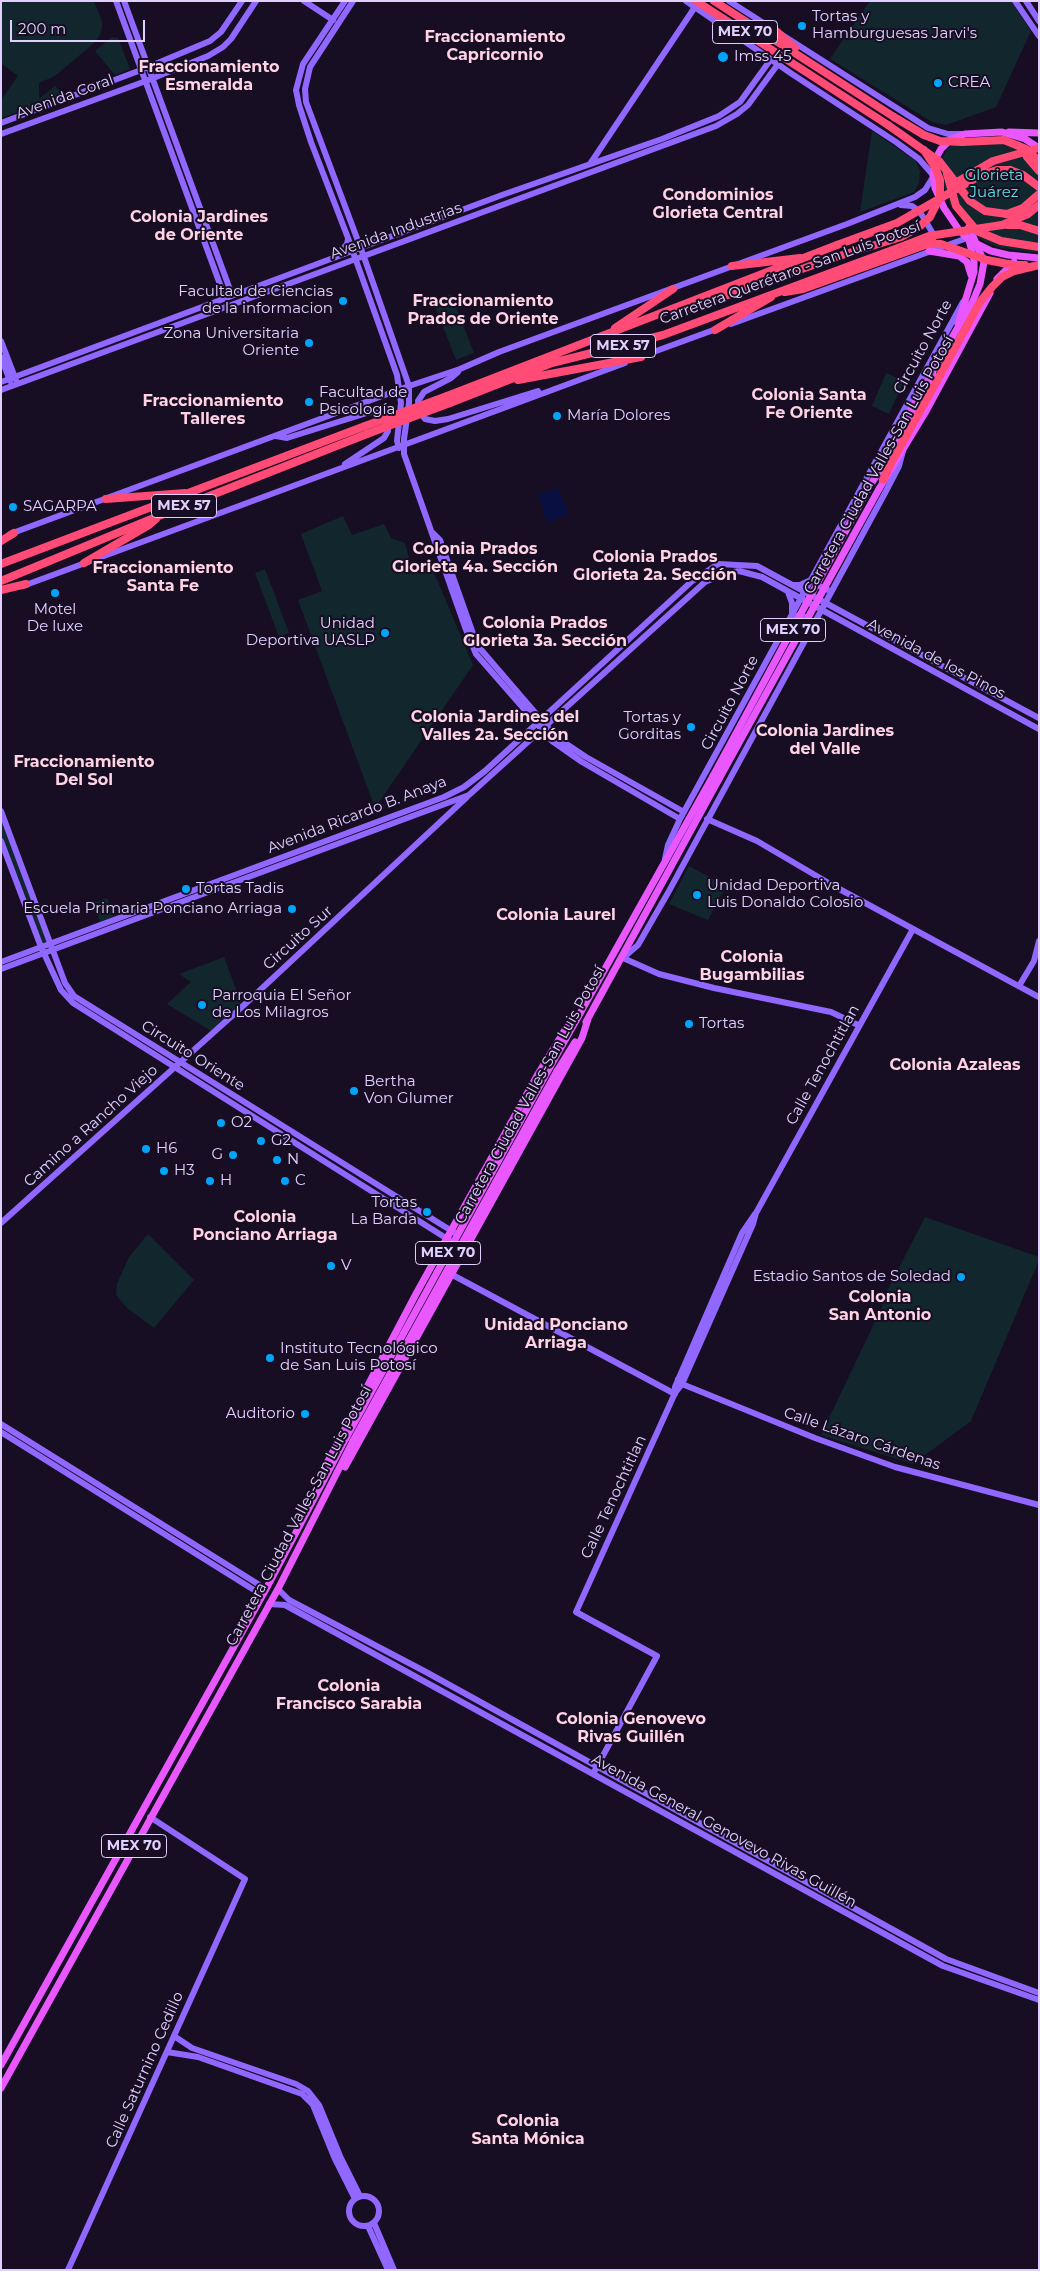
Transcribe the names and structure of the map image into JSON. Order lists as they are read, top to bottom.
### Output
{
  "streets": {
    "highway": ["MEX 70", "Carretera Querétaro - San Luis Potosí", "MEX 57"],
    "main road": ["Carretera Ciudad Valles-San Luis Potosí"],
    "street": [
      "Avenida Coral",
      "Avenida Industrias",
      "Circuito Norte",
      "Avenida de los Pinos",
      "Avenida Ricardo B. Anaya",
      "Circuito Sur",
      "Circuito Oriente",
      "Calle Tenochtitlan",
      "Camino a Rancho Viejo",
      "Calle Lázaro Cárdenas",
      "Avenida General Genovevo Rivas Guillén",
      "Calle Saturnino Cedillo"
    ]
  },
  "crossings": [
    ["MEX 70", "Circuito Norte"],
    ["MEX 70", "Carretera Ciudad Valles-San Luis Potosí"],
    ["Circuito Norte", "Avenida Ricardo B. Anaya"],
    ["Carretera Ciudad Valles-San Luis Potosí", "Avenida General Genovevo Rivas Guillén"],
    ["Carretera Ciudad Valles-San Luis Potosí", "Calle Saturnino Cedillo"],
    ["Avenida de los Pinos", "Avenida Ricardo B. Anaya"],
    ["Avenida Ricardo B. Anaya", "Circuito Sur"],
    ["Avenida Ricardo B. Anaya", "Circuito Oriente"],
    ["Circuito Sur", "Circuito Oriente"],
    ["Circuito Sur", "Camino a Rancho Viejo"],
    ["Circuito Oriente", "Camino a Rancho Viejo"],
    ["Calle Tenochtitlan", "Calle Lázaro Cárdenas"],
    ["Calle Tenochtitlan", "Avenida General Genovevo Rivas Guillén"]
  ],
  "districts": [
    "Fraccionamiento Capricornio",
    "Fraccionamiento Esmeralda",
    "Condominios Glorieta Central",
    "Colonia Jardines de Oriente",
    "Fraccionamiento Prados de Oriente",
    "Colonia Santa Fe Oriente",
    "Fraccionamiento Talleres",
    "Colonia Prados Glorieta 4a. Sección",
    "Colonia Prados Glorieta 2a. Sección",
    "Fraccionamiento Santa Fe",
    "Colonia Prados Glorieta 3a. Sección",
    "Colonia Jardines del Valles 2a. Sección",
    "Colonia Jardines del Valle",
    "Fraccionamiento Del Sol",
    "Colonia Laurel",
    "Colonia Bugambilias",
    "Colonia Azaleas",
    "Colonia Ponciano Arriaga",
    "Colonia San Antonio",
    "Unidad Ponciano Arriaga",
    "Colonia Francisco Sarabia",
    "Colonia Genovevo Rivas Guillén",
    "Colonia Santa Mónica"
  ],
  "parks": ["Glorieta Juárez"],
  "places": [
    "Tortas y Hamburguesas Jarvi's",
    "Imss 45",
    "CREA",
    "Facultad de Ciencias de la informacion",
    "Zona Universitaria Oriente",
    "Facultad de Psicología",
    "María Dolores",
    "SAGARPA",
    "Motel De luxe",
    "Unidad Deportiva UASLP",
    "Tortas y Gorditas",
    "Tortas Tadis",
    "Unidad Deportiva Luis Donaldo Colosio",
    "Escuela Primaria Ponciano Arriaga",
    "Parroquia El Señor de Los Milagros",
    "Tortas",
    "Bertha Von Glumer",
    "O2",
    "G2",
    "H6",
    "G",
    "N",
    "H3",
    "H",
    "C",
    "Tortas La Barda",
    "V",
    "Estadio Santos de Soledad",
    "Instituto Tecnológico de San Luis Potosí",
    "Auditorio"
  ],
  "scale_bar": "200 m"
}
